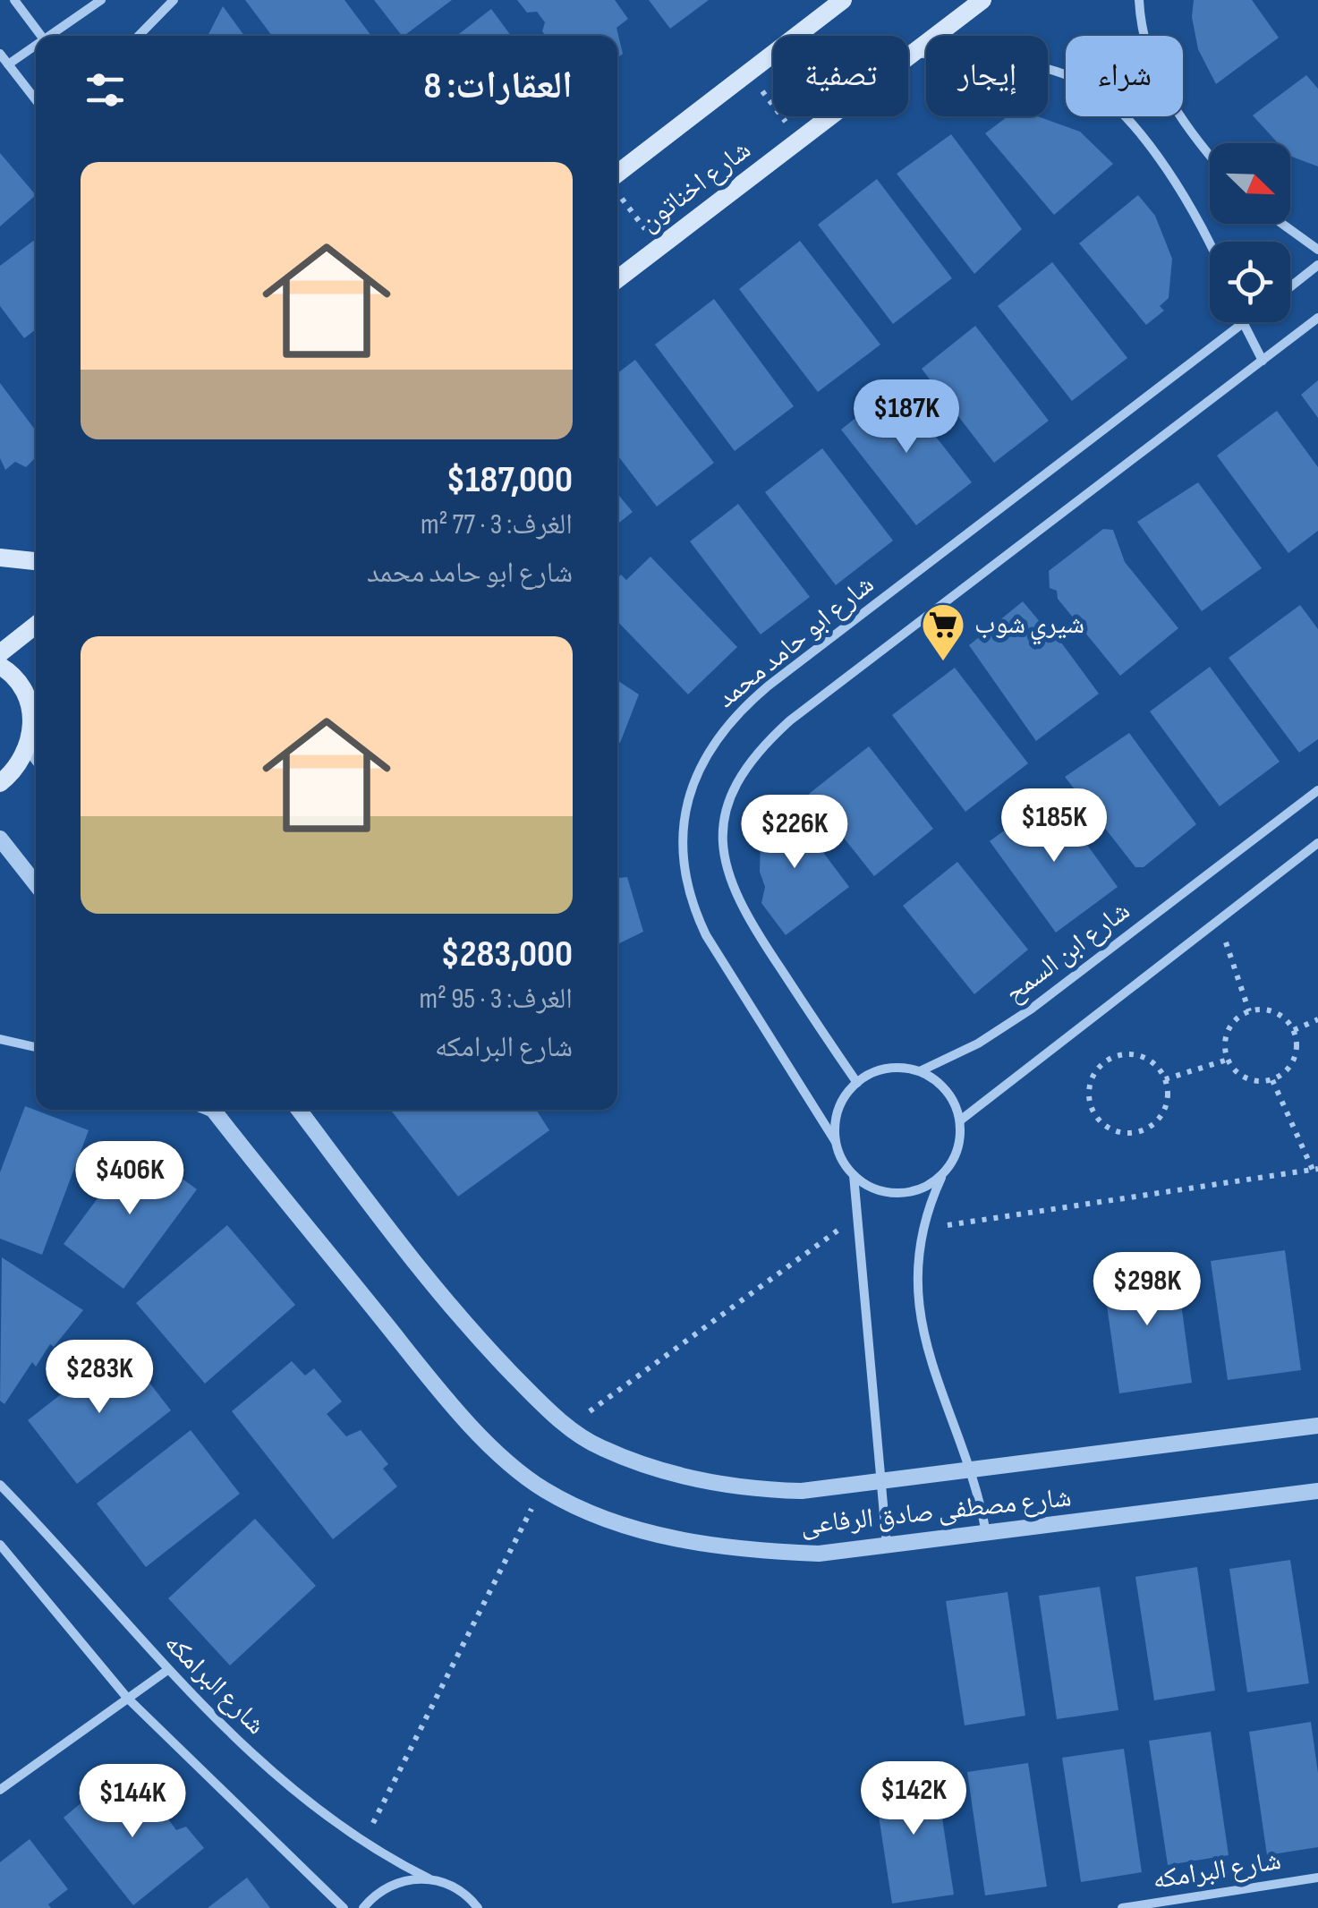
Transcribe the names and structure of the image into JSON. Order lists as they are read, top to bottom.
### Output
{
  "streets": {
    "main road": ["شارع اخناتون"],
    "street": [
      "شارع ابو حامد محمد",
      "شارع ابن السمح",
      "شارع مصطفى صادق الرفاعى",
      "شارع البرامكه"
    ]
  },
  "crossings": [
    ["شارع ابو حامد محمد", "شارع ابن السمح"]
  ],
  "places": {
    "supermarket": ["شيري شوب"]
  },
  "north": "bottom right",
  "page": {
    "chip": ["شراء", "إيجار", "تصفية"],
    "heading": "العقارات: 8",
    "list": [
      {
        "name": "$187,000",
        "note": "الغرف: 3 · 77 m² · شارع ابو حامد محمد"
      },
      {
        "name": "$283,000",
        "note": "الغرف: 3 · 95 m² · شارع البرامكه"
      }
    ],
    "price": [
      "$187K",
      "$185K",
      "$226K",
      "$406K",
      "$298K",
      "$283K",
      "$142K",
      "$144K"
    ]
  }
}
